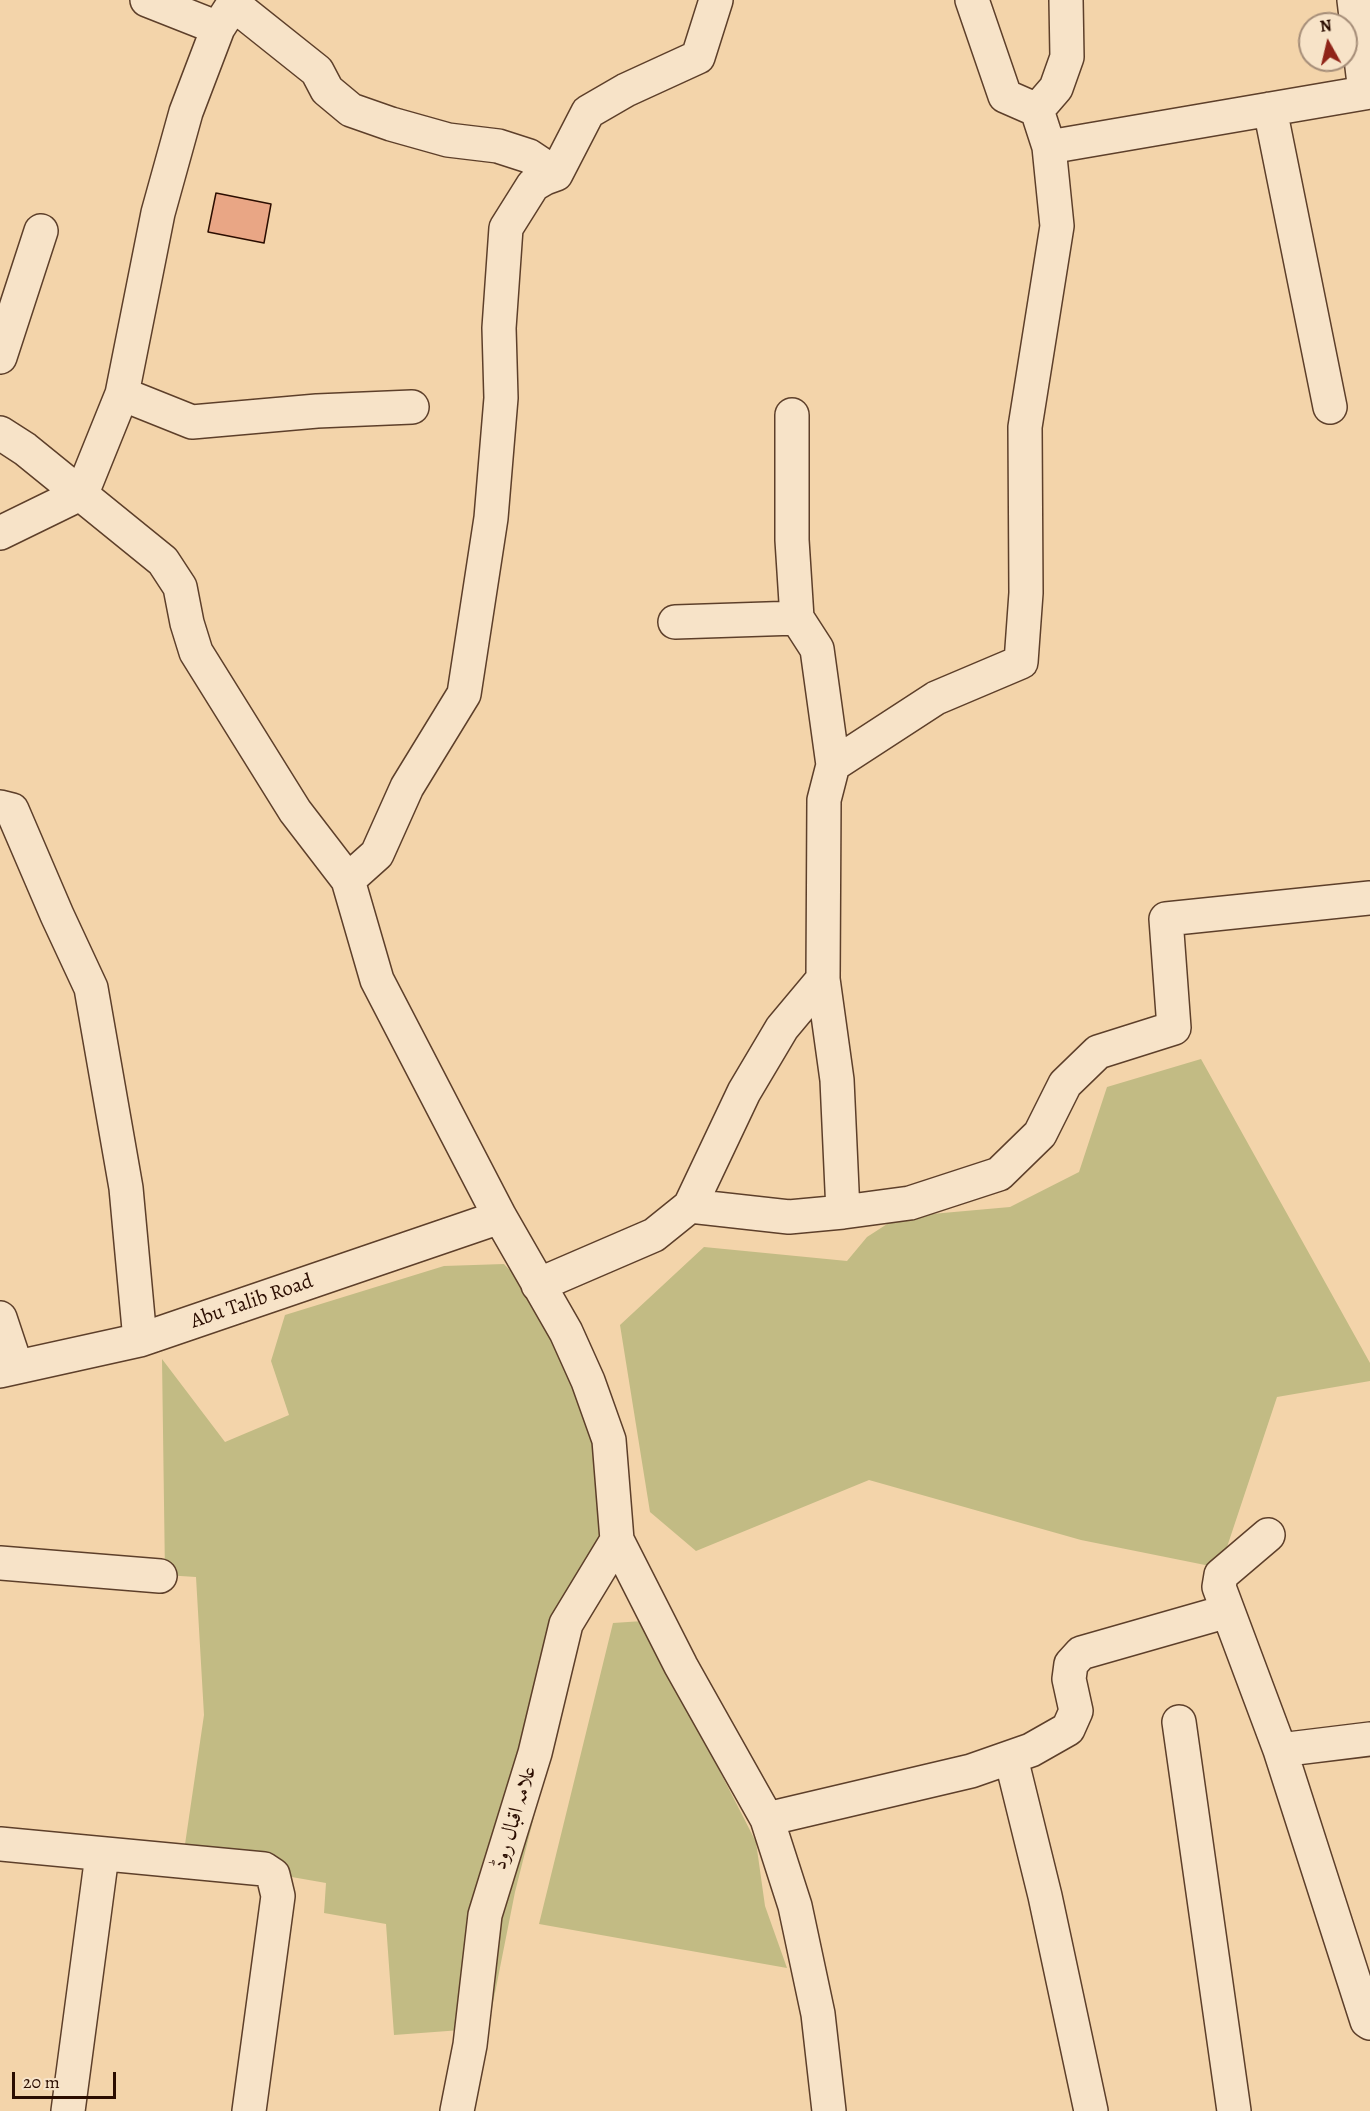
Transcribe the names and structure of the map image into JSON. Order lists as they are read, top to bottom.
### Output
{
  "streets": {
    "street": ["Abu Talib Road", "علامہ اقبال روڈ"]
  },
  "scale_bar": "20 m",
  "north": "top"
}
